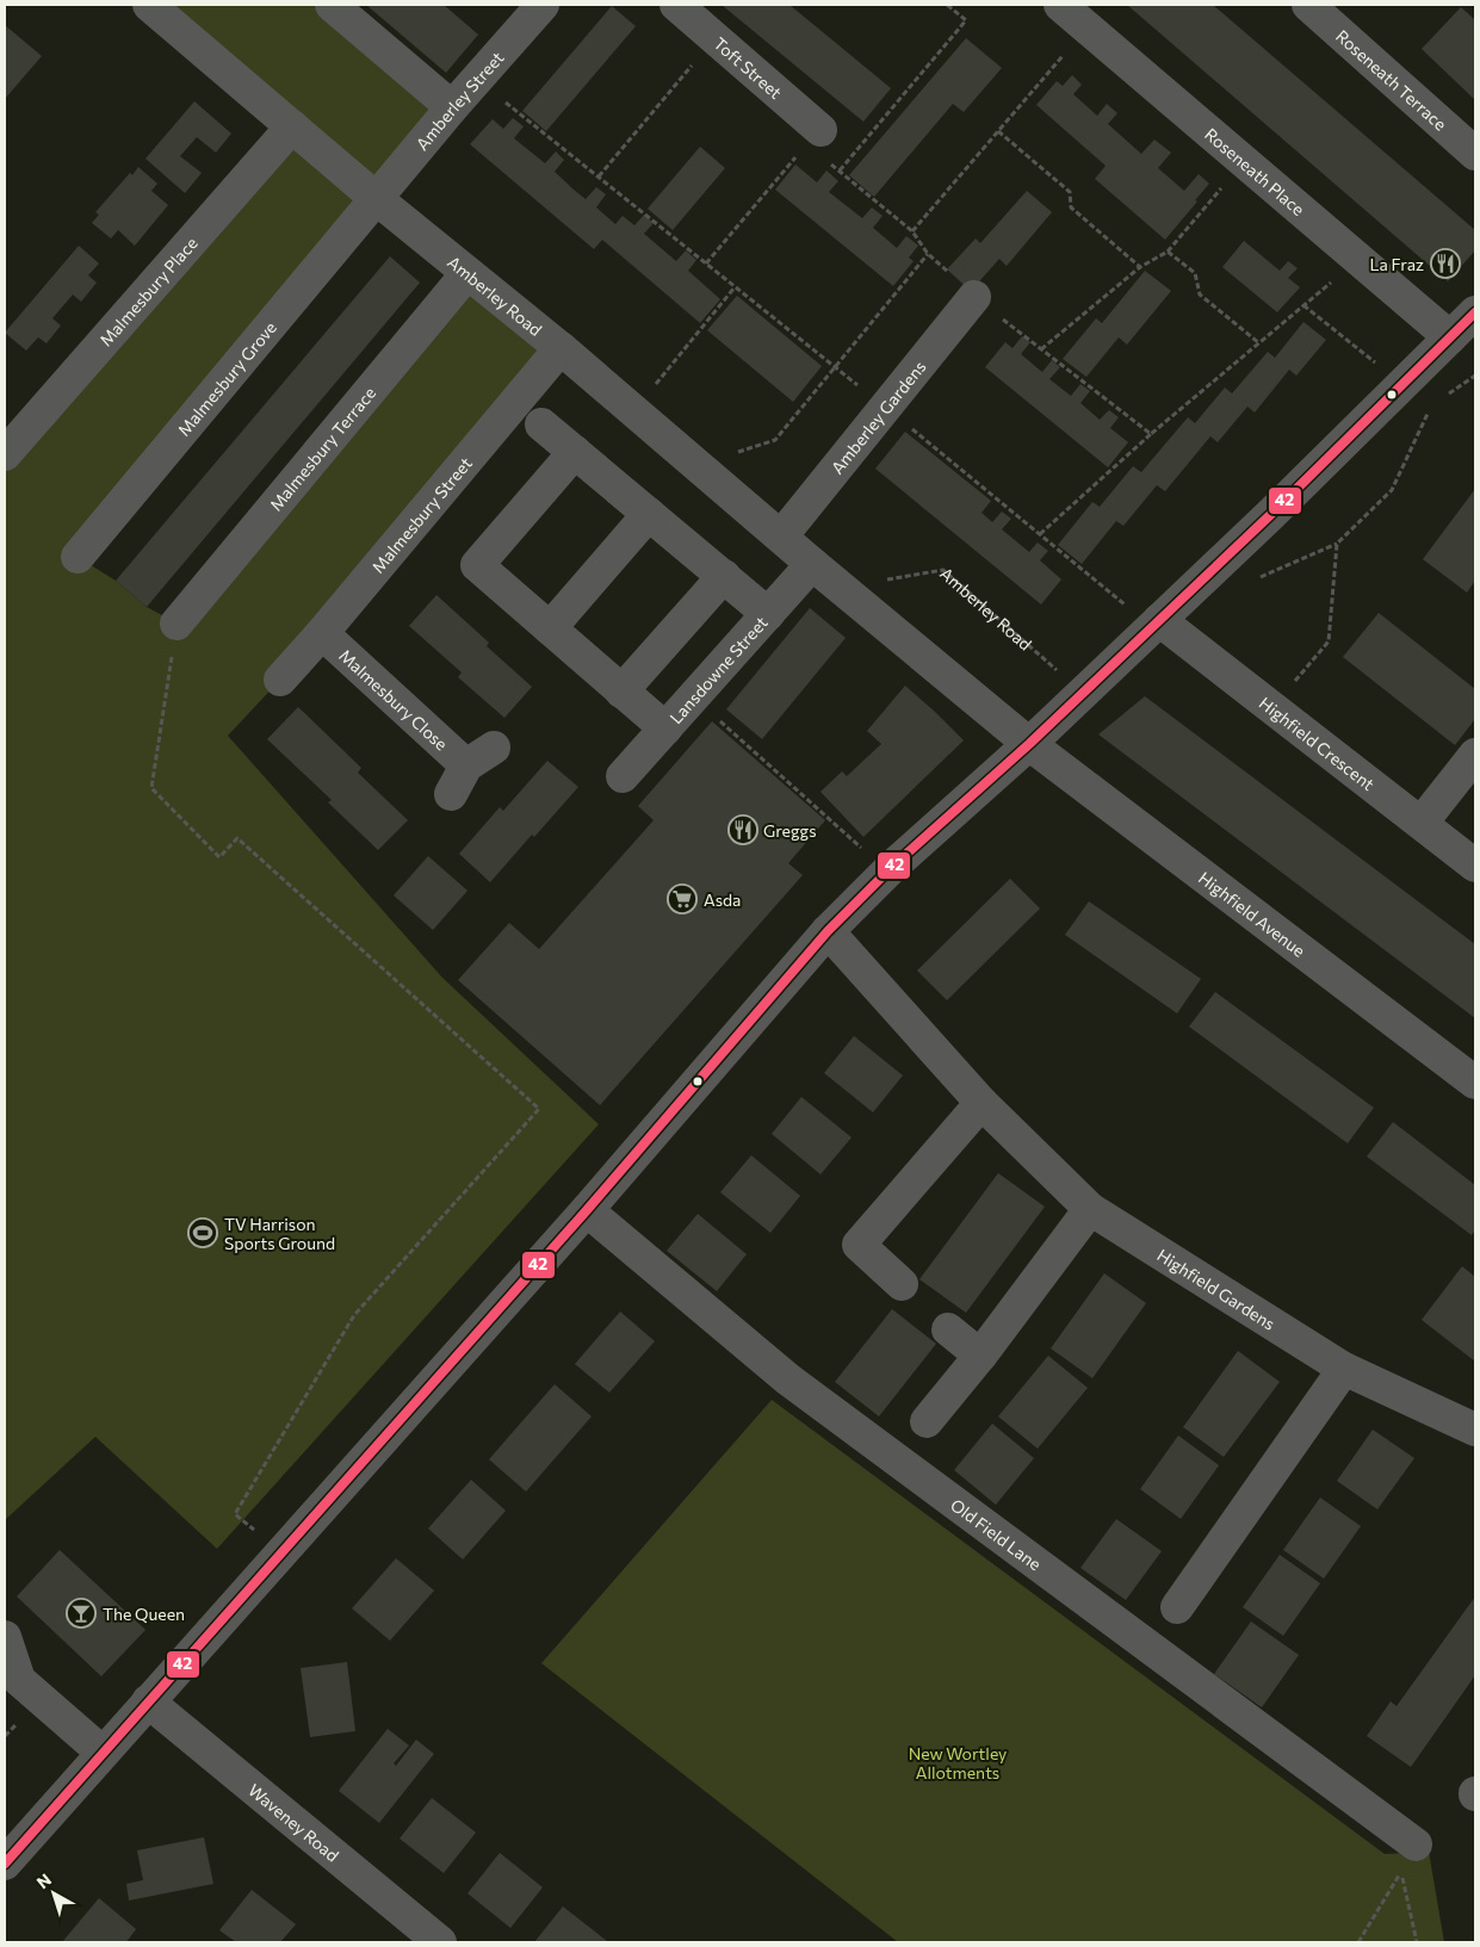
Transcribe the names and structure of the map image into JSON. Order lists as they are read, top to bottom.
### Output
{
  "streets": {
    "street": [
      "Toft Street",
      "Roseneath Terrace",
      "Amberley Street",
      "Roseneath Place",
      "Malmesbury Place",
      "Amberley Road",
      "Malmesbury Grove",
      "Amberley Gardens",
      "Malmesbury Terrace",
      "Malmesbury Street",
      "Lansdowne Street",
      "Malmesbury Close",
      "Highfield Crescent",
      "Highfield Avenue",
      "Highfield Gardens",
      "Old Field Lane",
      "Waveney Road"
    ]
  },
  "crossings": [
    ["Amberley Street", "Amberley Road"],
    ["Amberley Street", "Malmesbury Grove"],
    ["Malmesbury Place", "Amberley Road"],
    ["Amberley Road", "Malmesbury Grove"],
    ["Amberley Road", "Amberley Gardens"],
    ["Amberley Road", "Malmesbury Terrace"],
    ["Amberley Road", "Malmesbury Street"],
    ["Amberley Road", "Lansdowne Street"],
    ["Amberley Road", "Highfield Avenue"],
    ["Malmesbury Street", "Malmesbury Close"]
  ],
  "parks": ["New Wortley Allotments"],
  "places": {
    "restaurant": ["La Fraz", "Greggs"],
    "supermarket": ["Asda"],
    "sports": ["TV Harrison Sports Ground"],
    "bar": ["The Queen"]
  },
  "lines": ["transit line 42"],
  "north": "top left"
}
